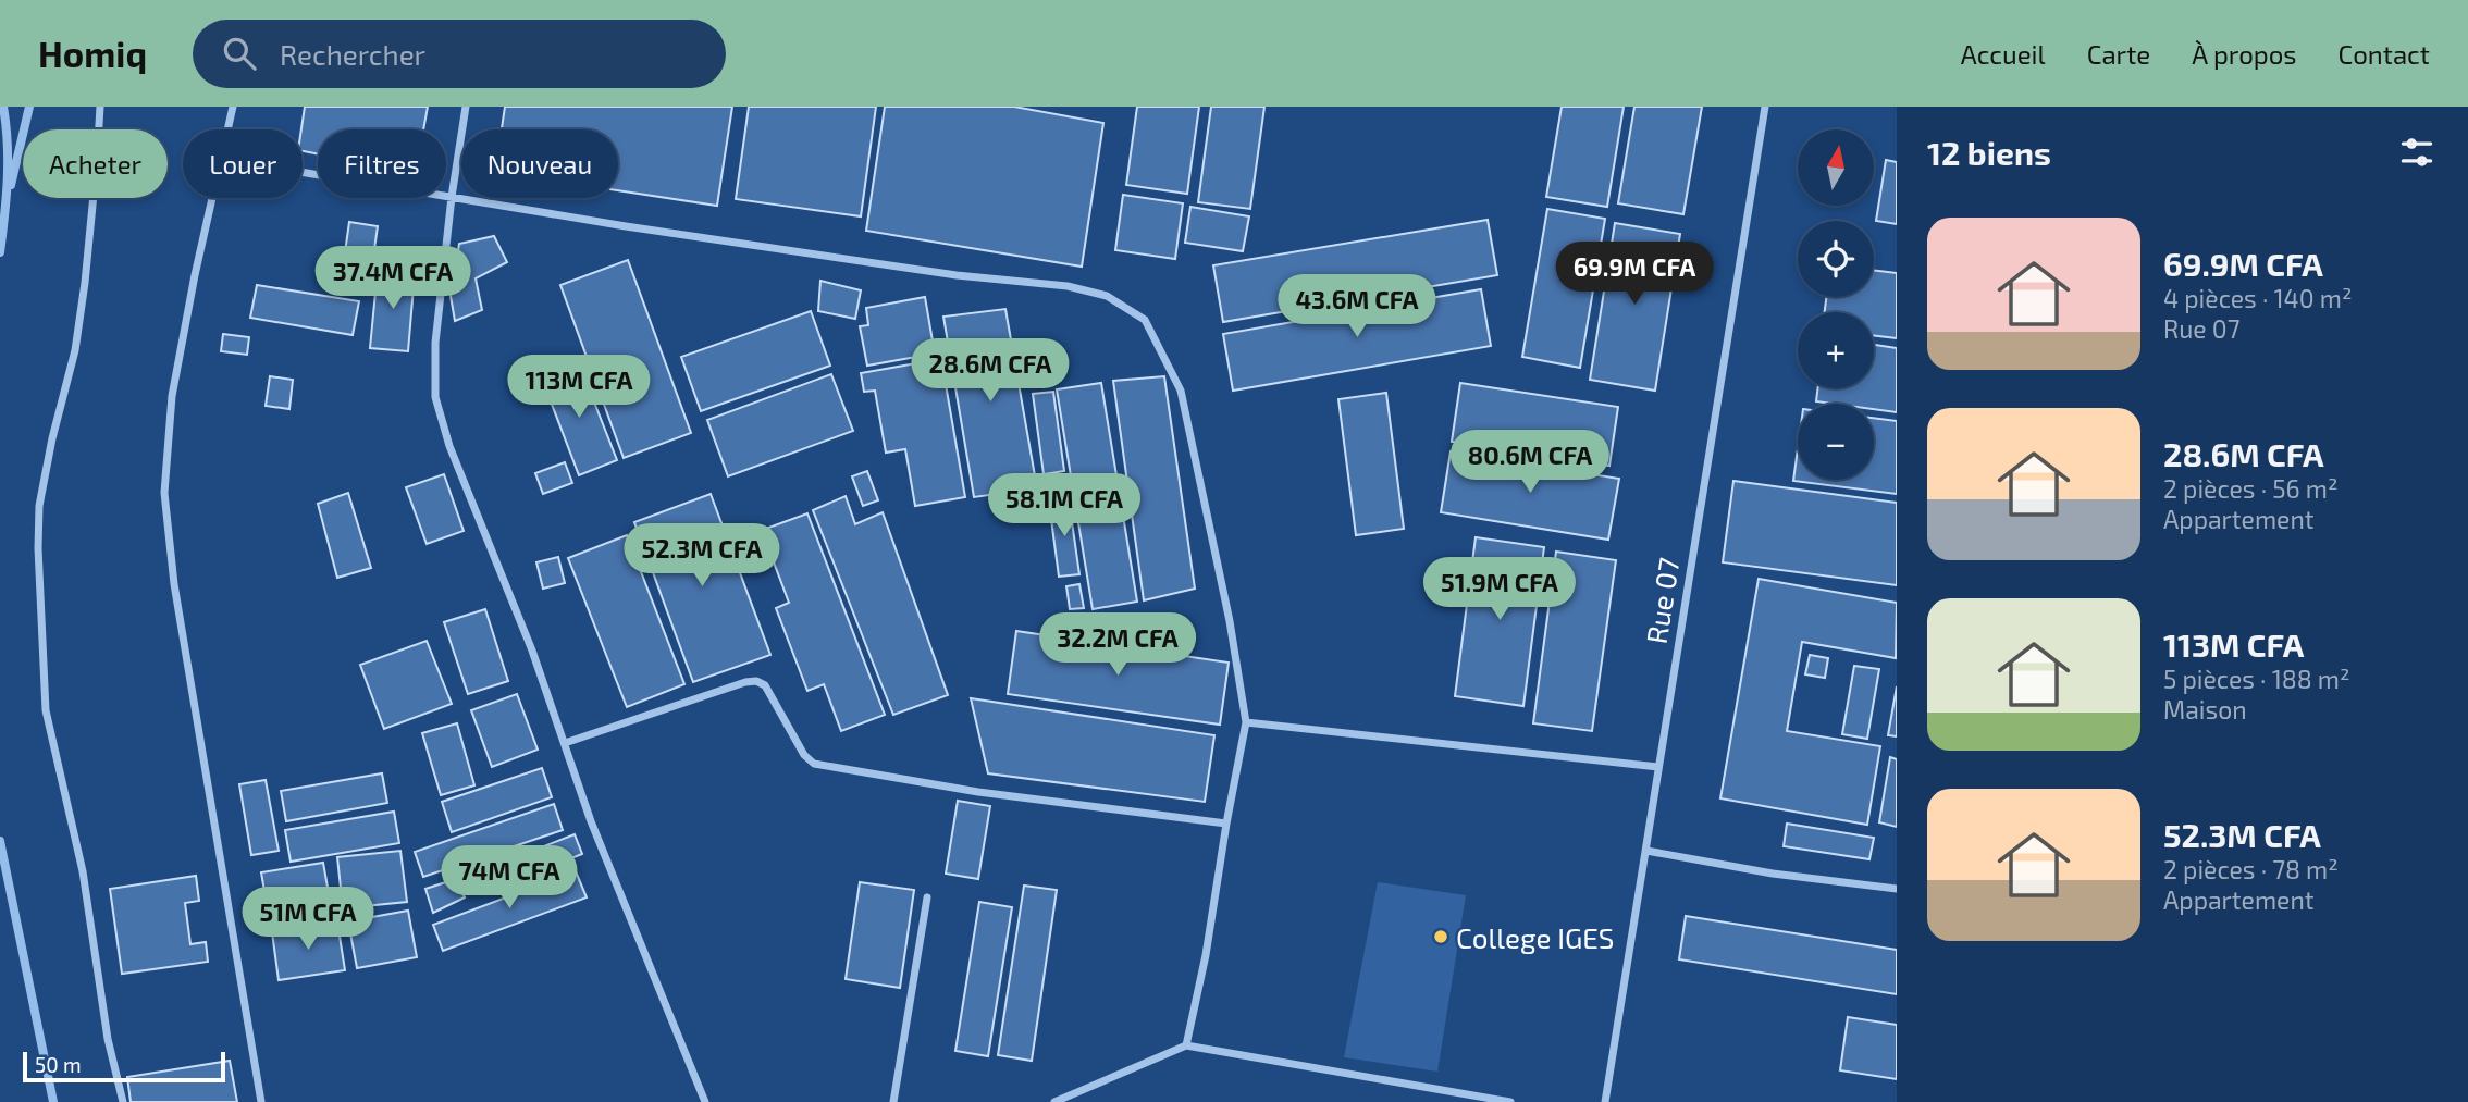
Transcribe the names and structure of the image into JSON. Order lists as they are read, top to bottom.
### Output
{
  "streets": {
    "street": ["Rue 07"]
  },
  "places": ["College IGES"],
  "scale_bar": "50 m",
  "north": "top",
  "page": {
    "header": "Homiq",
    "search": "Rechercher",
    "nav": [
      "Accueil",
      "Carte",
      "À propos",
      "Contact"
    ],
    "heading": "12 biens",
    "map_buttons": ["+", "−"],
    "chip": [
      "Acheter",
      "Louer",
      "Filtres",
      "Nouveau"
    ],
    "list": [
      {
        "name": "69.9M CFA",
        "note": "4 pièces · 140 m² · Rue 07"
      },
      {
        "name": "28.6M CFA",
        "note": "2 pièces · 56 m² · Appartement"
      },
      {
        "name": "113M CFA",
        "note": "5 pièces · 188 m² · Maison"
      },
      {
        "name": "52.3M CFA",
        "note": "2 pièces · 78 m² · Appartement"
      }
    ],
    "price": [
      "69.9M CFA",
      "37.4M CFA",
      "43.6M CFA",
      "28.6M CFA",
      "113M CFA",
      "80.6M CFA",
      "58.1M CFA",
      "52.3M CFA",
      "51.9M CFA",
      "32.2M CFA",
      "74M CFA",
      "51M CFA"
    ],
    "scale": "50 m"
  }
}
